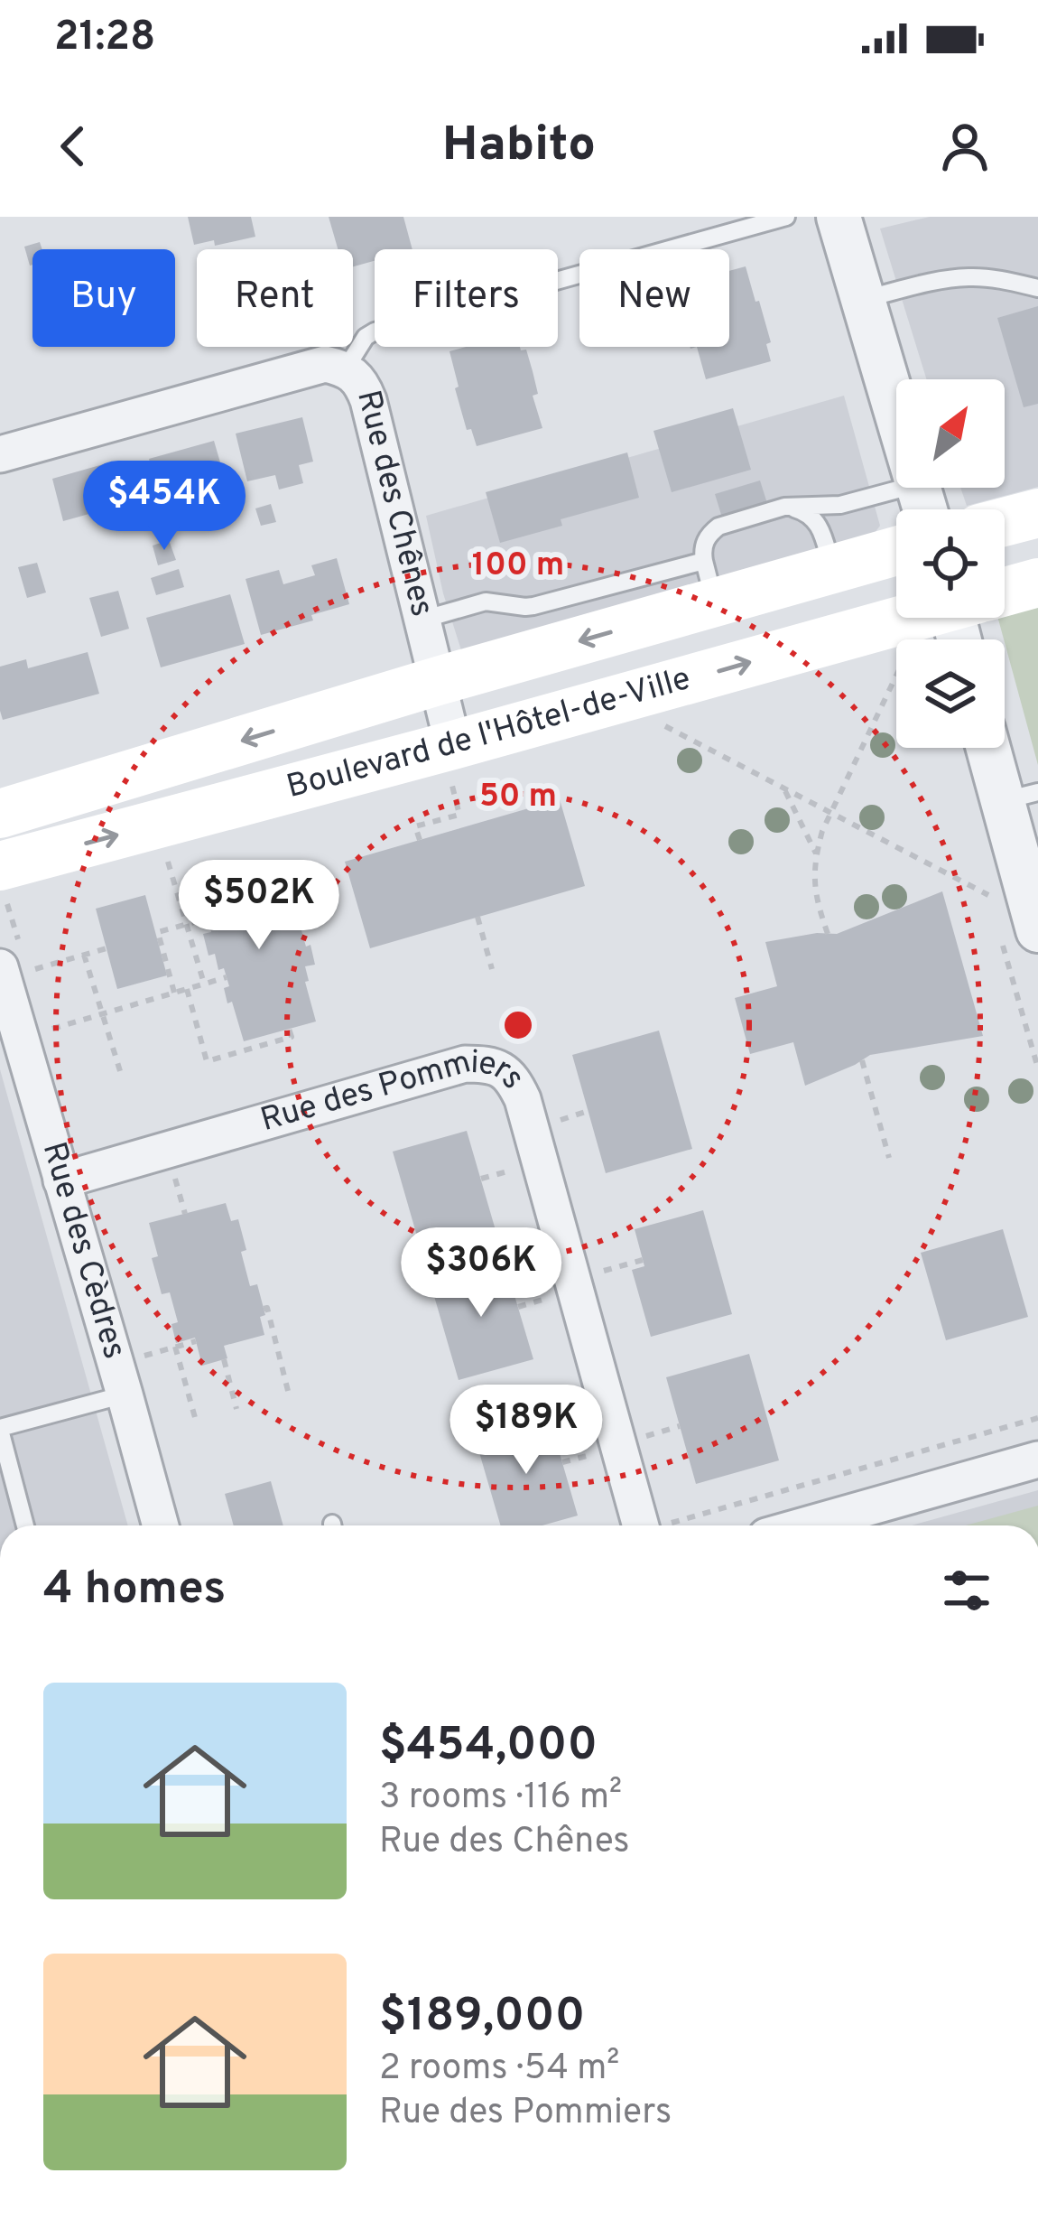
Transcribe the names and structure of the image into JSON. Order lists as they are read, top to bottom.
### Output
{
  "streets": {
    "main road": ["Boulevard de l'Hôtel-de-Ville"],
    "street": ["Rue des Chênes", "Rue des Pommiers", "Rue des Cèdres"]
  },
  "crossings": [
    ["Rue des Chênes", "Boulevard de l'Hôtel-de-Ville"],
    ["Rue des Pommiers", "Rue des Cèdres"]
  ],
  "north": "top right",
  "page": {
    "status": "21:28",
    "header": "Habito",
    "chip": [
      "Buy",
      "Rent",
      "Filters",
      "New"
    ],
    "price": [
      "$454K",
      "$502K",
      "$306K",
      "$189K"
    ],
    "heading": "4 homes",
    "list": [
      {
        "name": "$454,000",
        "note": "3 rooms · 116 m² · Rue des Chênes"
      },
      {
        "name": "$189,000",
        "note": "2 rooms · 54 m² · Rue des Pommiers"
      }
    ]
  },
  "rings": ["100 m", "50 m"]
}
